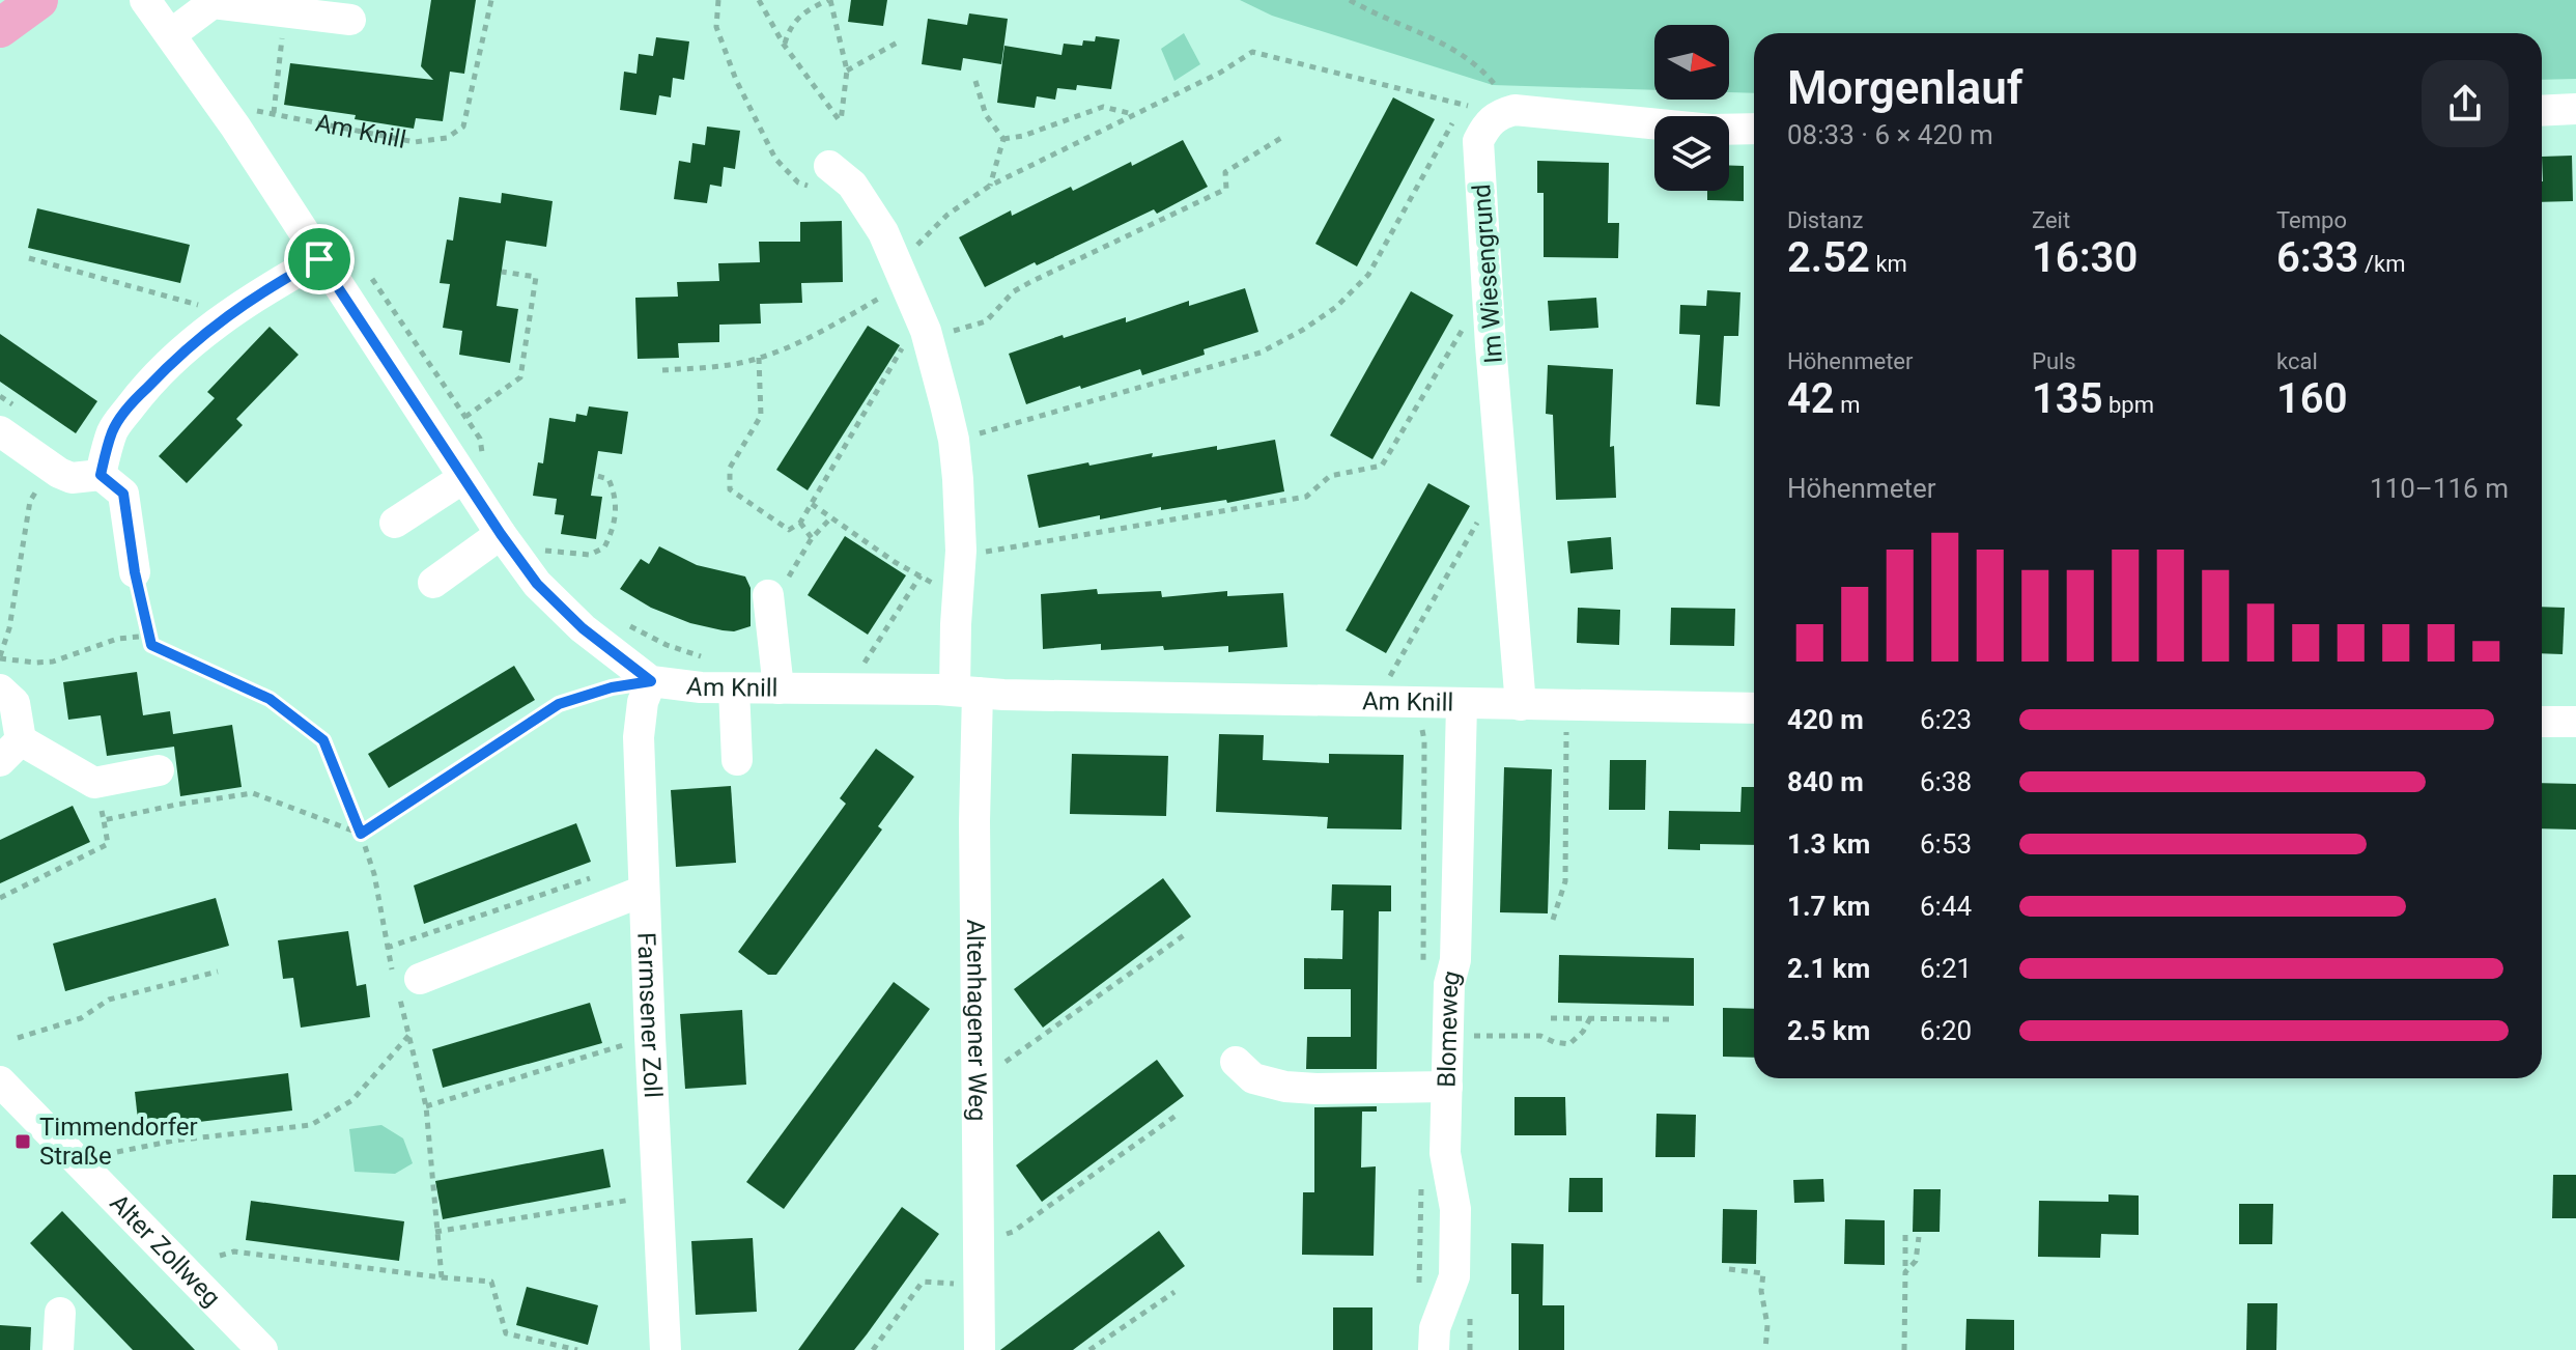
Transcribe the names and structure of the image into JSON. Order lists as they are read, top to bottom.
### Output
{
  "streets": {
    "street": [
      "Am Knill",
      "Im Wiesengrund",
      "Farmsener Zoll",
      "Altenhagener Weg",
      "Blomeweg",
      "Alter Zollweg"
    ]
  },
  "crossings": [
    ["Am Knill", "Im Wiesengrund"],
    ["Am Knill", "Farmsener Zoll"],
    ["Am Knill", "Altenhagener Weg"],
    ["Am Knill", "Blomeweg"]
  ],
  "places": {
    "transit": ["Timmendorfer Straße"]
  },
  "north": "right",
  "page": {
    "heading": ["Morgenlauf", "08:33 · 6 × 420 m"],
    "stats": [
      ["Distanz", "2.52 km"],
      ["Zeit", "16:30"],
      ["Tempo", "6:33 /km"],
      ["Höhenmeter", "42 m"],
      ["Puls", "135 bpm"],
      ["kcal", "160"]
    ],
    "chart": ["Höhenmeter", "110–116 m"],
    "list": [
      {
        "name": "420 m",
        "note": "6:23"
      },
      {
        "name": "840 m",
        "note": "6:38"
      },
      {
        "name": "1.3 km",
        "note": "6:53"
      },
      {
        "name": "1.7 km",
        "note": "6:44"
      },
      {
        "name": "2.1 km",
        "note": "6:21"
      },
      {
        "name": "2.5 km",
        "note": "6:20"
      }
    ]
  }
}
